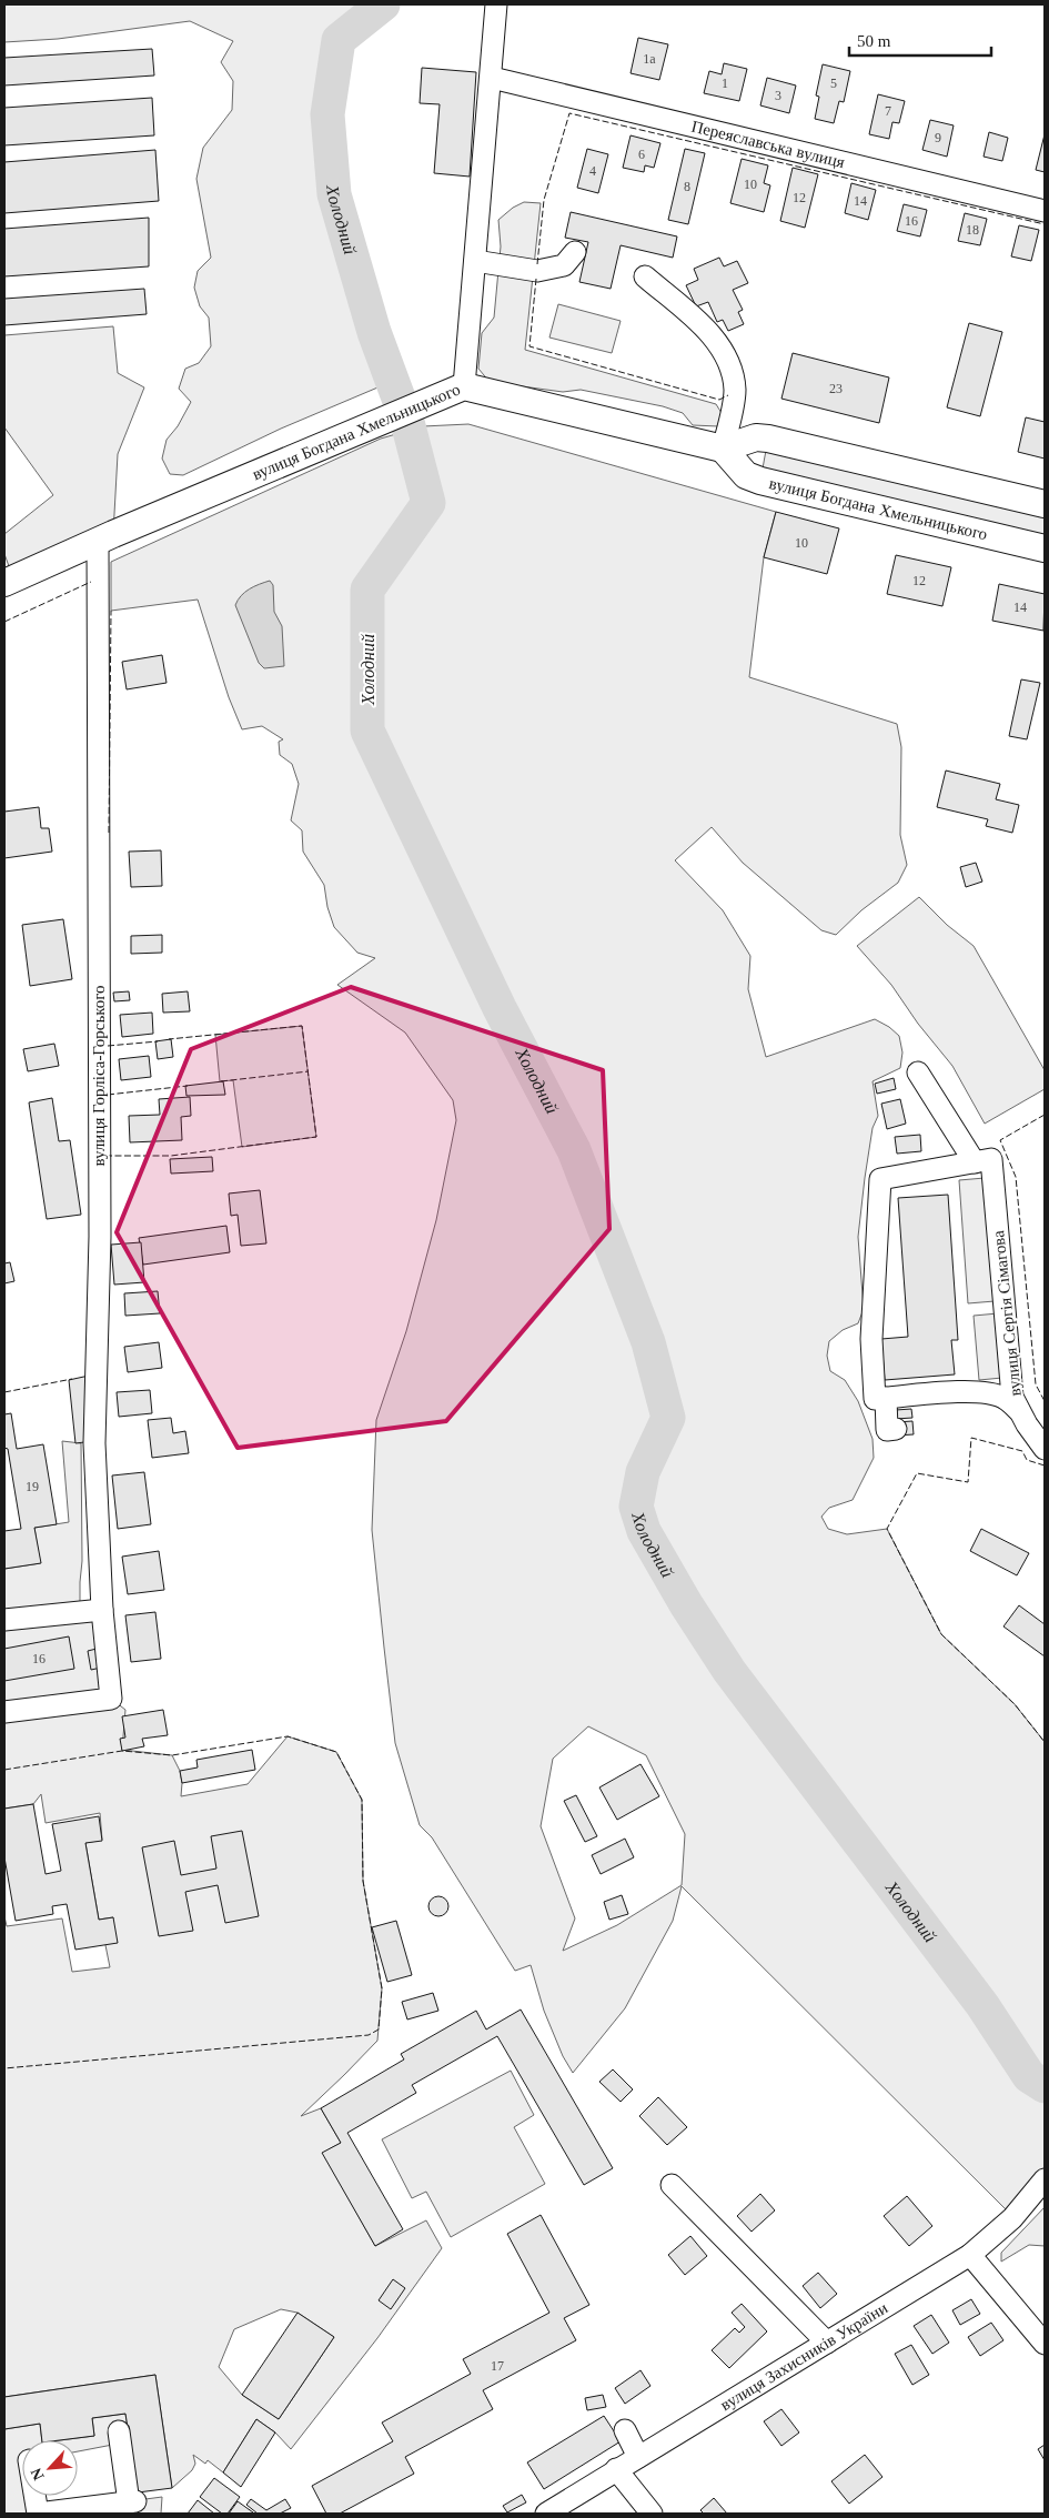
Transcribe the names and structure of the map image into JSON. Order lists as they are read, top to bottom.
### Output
{
  "streets": {
    "main road": ["вулиця Богдана Хмельницького"],
    "street": [
      "Переяславська вулиця",
      "вулиця Горліса-Горського",
      "вулиця Сергія Сімагова",
      "вулиця Захисників України"
    ]
  },
  "crossings": [
    ["вулиця Богдана Хмельницького", "вулиця Горліса-Горського"]
  ],
  "water": ["Холодний"],
  "house_numbers": [
    "1а",
    "1",
    "5",
    "3",
    "7",
    "9",
    "6",
    "4",
    "10",
    "8",
    "12",
    "14",
    "16",
    "18",
    "23",
    "10",
    "12",
    "14",
    "19",
    "16",
    "17"
  ],
  "scale_bar": "50 m",
  "north": "bottom left"
}
